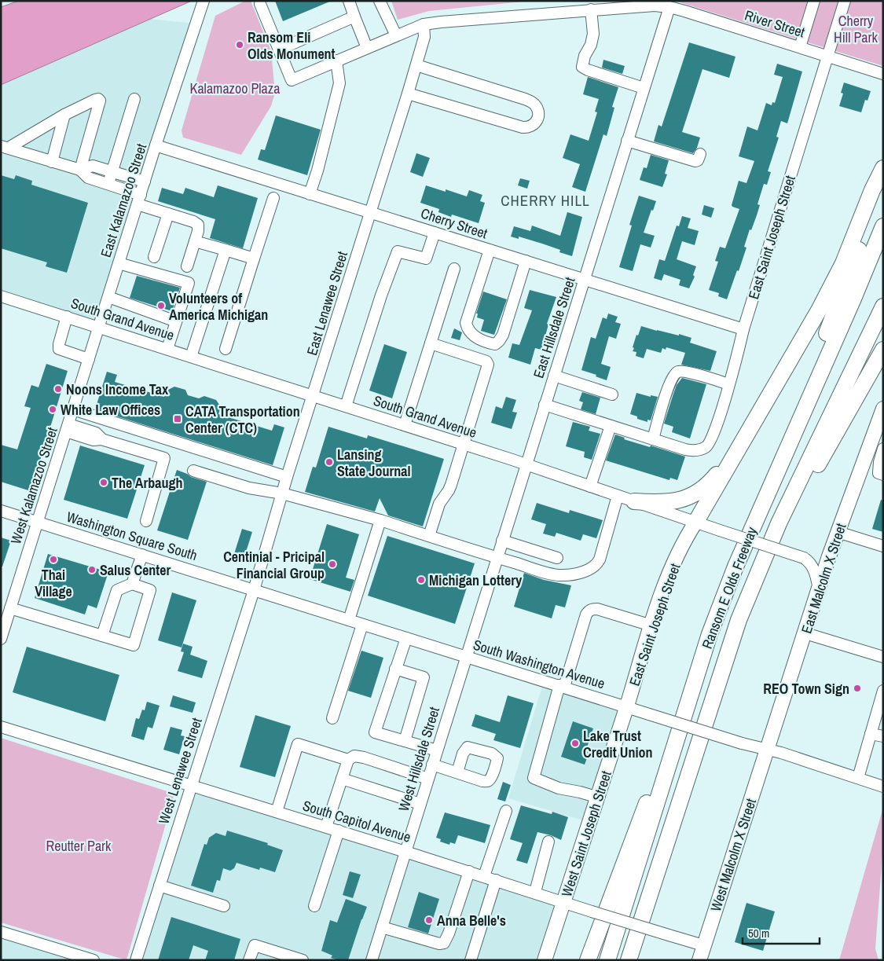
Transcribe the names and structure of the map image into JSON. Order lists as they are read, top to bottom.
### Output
{
  "streets": {
    "highway": ["Ransom E Olds Freeway"],
    "main road": [
      "East Saint Joseph Street",
      "East Malcolm X Street",
      "West Saint Joseph Street",
      "West Malcolm X Street"
    ],
    "street": [
      "River Street",
      "East Kalamazoo Street",
      "Cherry Street",
      "East Lenawee Street",
      "South Grand Avenue",
      "East Hillsdale Street",
      "West Kalamazoo Street",
      "Washington Square South",
      "South Washington Avenue",
      "West Hillsdale Street",
      "West Lenawee Street",
      "South Capitol Avenue"
    ]
  },
  "crossings": [
    ["River Street", "East Saint Joseph Street"],
    ["River Street", "East Lenawee Street"],
    ["River Street", "East Hillsdale Street"],
    ["East Kalamazoo Street", "Cherry Street"],
    ["East Kalamazoo Street", "South Grand Avenue"],
    ["East Kalamazoo Street", "West Kalamazoo Street"],
    ["Cherry Street", "East Saint Joseph Street"],
    ["Cherry Street", "East Lenawee Street"],
    ["Cherry Street", "East Hillsdale Street"],
    ["East Saint Joseph Street", "South Grand Avenue"],
    ["East Saint Joseph Street", "East Hillsdale Street"],
    ["East Saint Joseph Street", "South Washington Avenue"],
    ["East Saint Joseph Street", "West Saint Joseph Street"],
    ["East Lenawee Street", "South Grand Avenue"],
    ["East Lenawee Street", "Washington Square South"],
    ["East Lenawee Street", "South Washington Avenue"],
    ["East Lenawee Street", "West Lenawee Street"],
    ["South Grand Avenue", "East Hillsdale Street"],
    ["South Grand Avenue", "East Malcolm X Street"],
    ["East Hillsdale Street", "South Washington Avenue"],
    ["East Hillsdale Street", "West Hillsdale Street"],
    ["West Kalamazoo Street", "Washington Square South"],
    ["Washington Square South", "South Washington Avenue"],
    ["Washington Square South", "West Lenawee Street"],
    ["East Malcolm X Street", "South Washington Avenue"],
    ["East Malcolm X Street", "West Malcolm X Street"],
    ["South Washington Avenue", "West Hillsdale Street"],
    ["South Washington Avenue", "West Lenawee Street"],
    ["South Washington Avenue", "West Saint Joseph Street"],
    ["South Washington Avenue", "West Malcolm X Street"],
    ["West Hillsdale Street", "South Capitol Avenue"],
    ["West Lenawee Street", "South Capitol Avenue"],
    ["South Capitol Avenue", "West Saint Joseph Street"],
    ["South Capitol Avenue", "West Malcolm X Street"]
  ],
  "districts": ["CHERRY HILL"],
  "parks": ["Cherry Hill Park", "Kalamazoo Plaza", "Reutter Park"],
  "places": {
    "other": [
      "Ransom Eli Olds Monument",
      "Volunteers of America Michigan",
      "Noons Income Tax",
      "White Law Offices",
      "Lansing State Journal",
      "The Arbaugh",
      "Thai Village",
      "Centinial - Pricipal Financial Group",
      "Salus Center",
      "Michigan Lottery",
      "REO Town Sign",
      "Lake Trust Credit Union",
      "Anna Belle's"
    ],
    "transit": ["CATA Transportation Center (CTC)"]
  },
  "scale_bar": "50 m"
}
